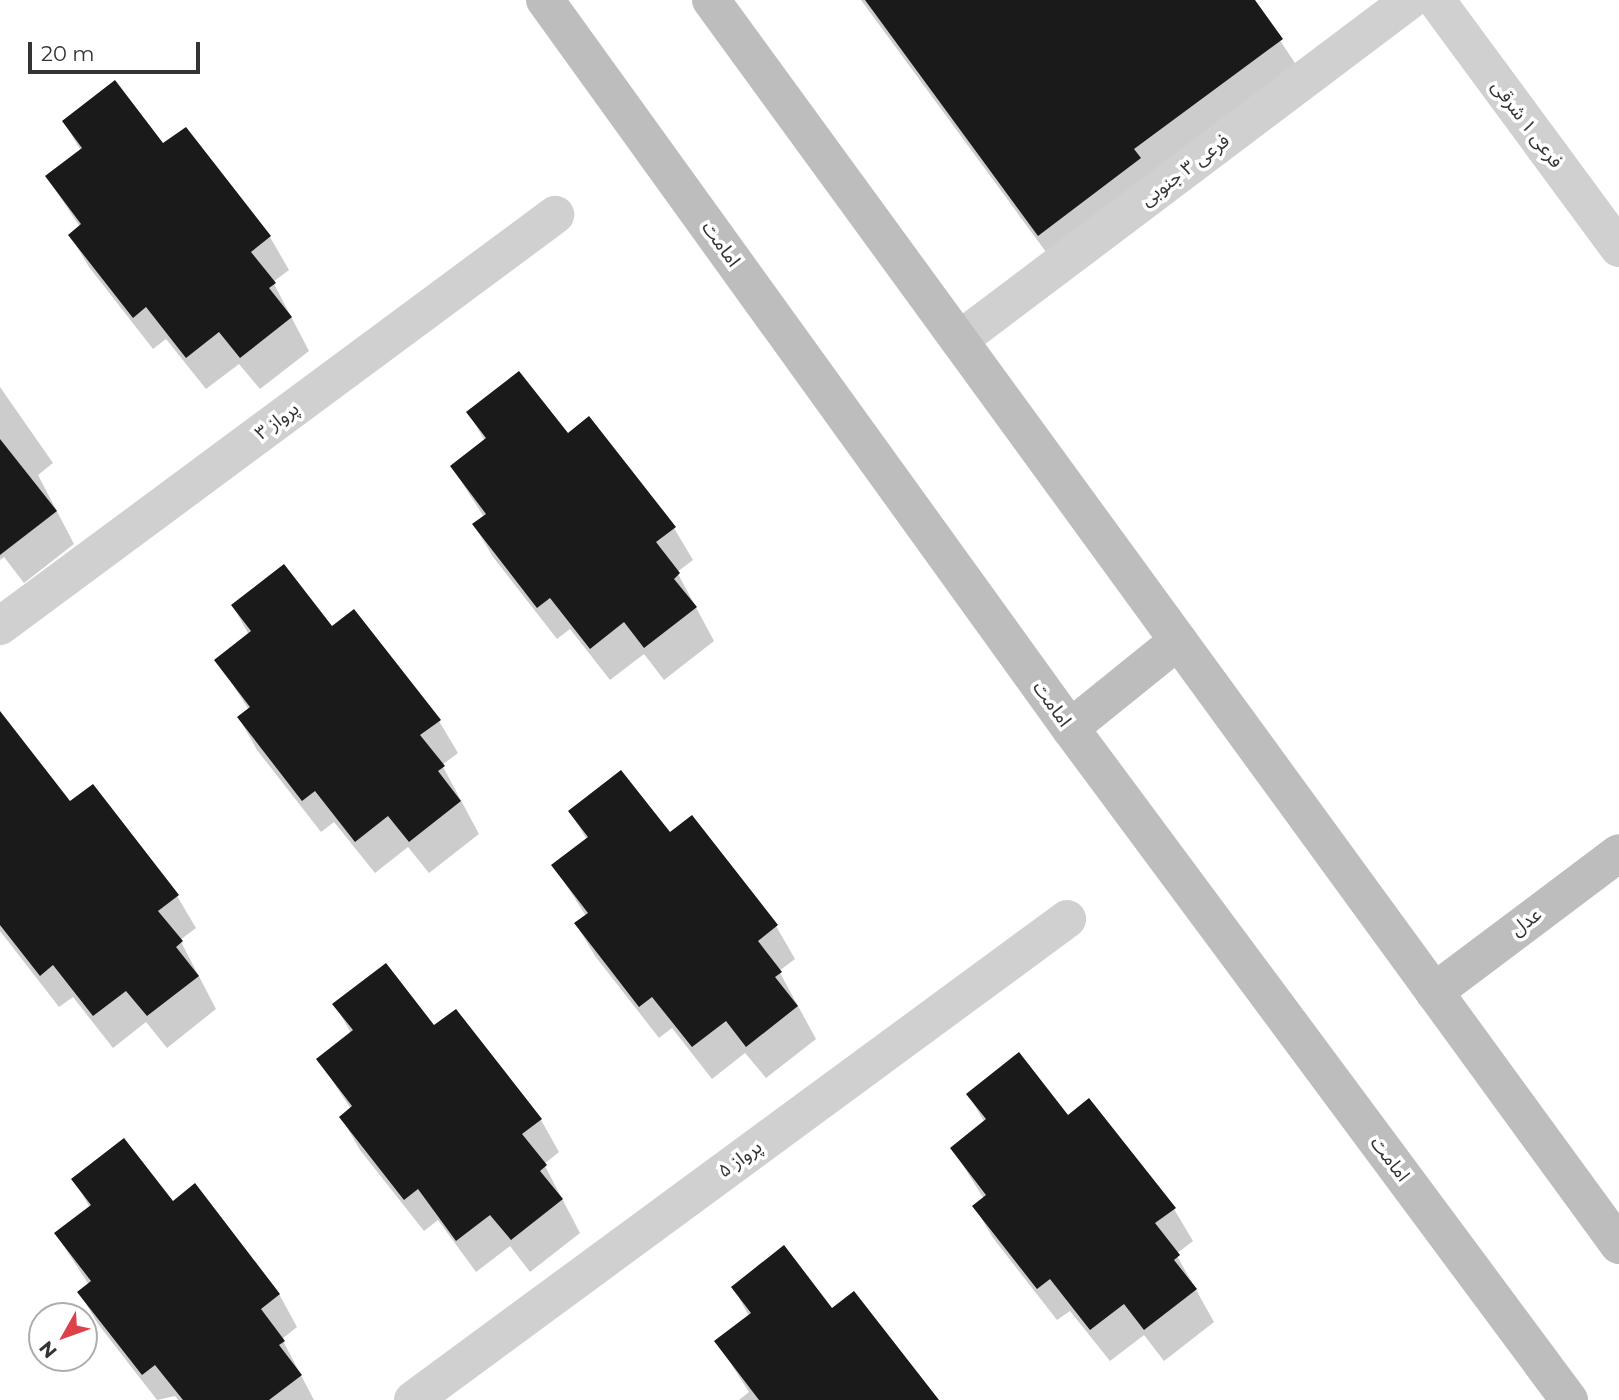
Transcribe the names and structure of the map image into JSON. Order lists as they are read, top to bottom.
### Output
{
  "streets": {
    "main road": ["امامت", "عدل"],
    "street": [
      "فرعی ۱ شرقی",
      "فرعی ۳ جنوبی",
      "پرواز ۳",
      "پرواز ۵"
    ]
  },
  "scale_bar": "20 m",
  "north": "bottom left"
}
